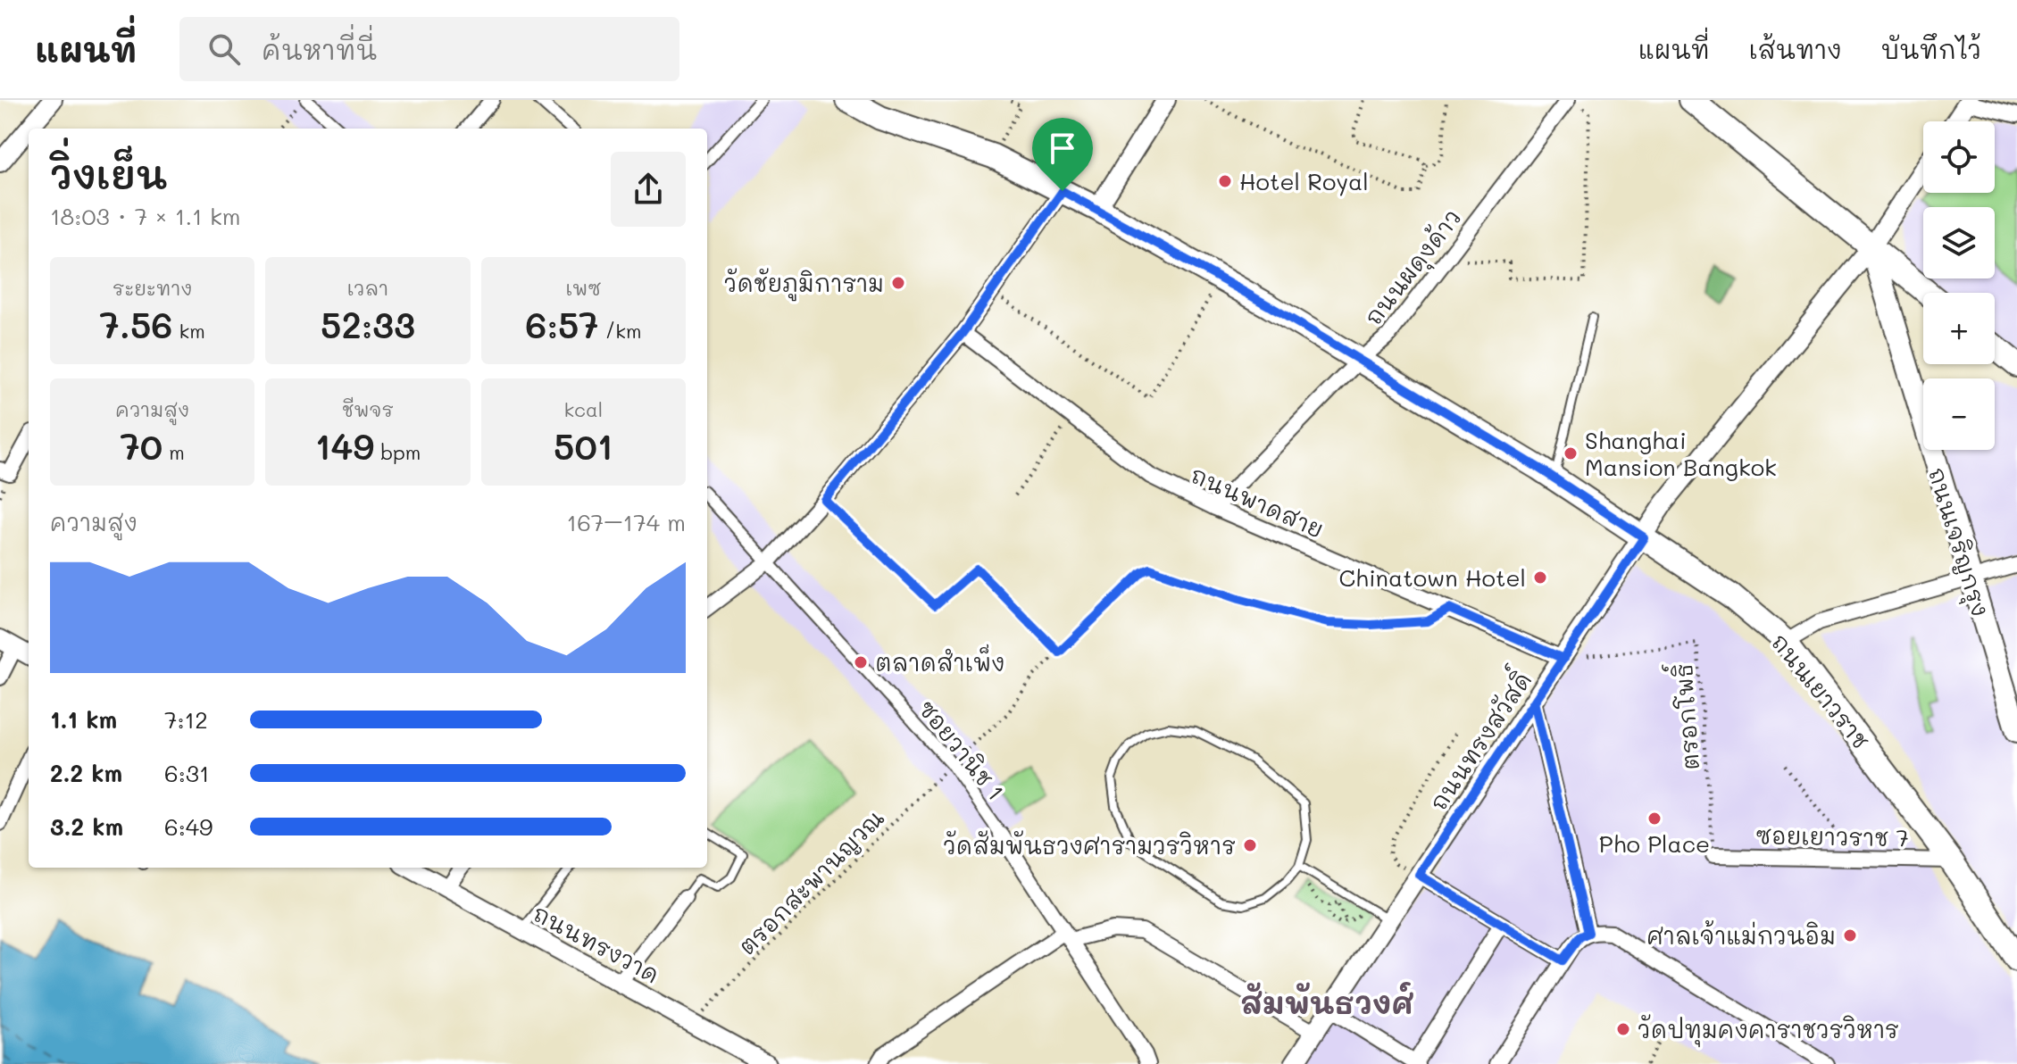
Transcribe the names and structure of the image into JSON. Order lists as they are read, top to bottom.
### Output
{
  "streets": {
    "main road": ["ถนนเจริญกรุง", "ถนนเยาวราช"],
    "street": [
      "ถนนผดุงด้าว",
      "ถนนพาดสาย",
      "ถนนทรงสวัสดิ์",
      "ซอยวานิช 1",
      "ซอยเยาวราช 7",
      "ถนนทรงวาด"
    ],
    "path": ["ตรอกโพธิ์", "ตรอกสะพานญวณ"]
  },
  "crossings": [
    ["ถนนผดุงด้าว", "ถนนพาดสาย"],
    ["ถนนผดุงด้าว", "ถนนเยาวราช"],
    ["ถนนพาดสาย", "ถนนทรงสวัสดิ์"],
    ["ถนนพาดสาย", "ตรอกสะพานญวณ"],
    ["ถนนเจริญกรุง", "ถนนทรงสวัสดิ์"],
    ["ถนนเยาวราช", "ถนนทรงสวัสดิ์"],
    ["ถนนเยาวราช", "ซอยเยาวราช 7"],
    ["ตรอกโพธิ์", "ซอยเยาวราช 7"],
    ["ซอยวานิช 1", "ตรอกสะพานญวณ"],
    ["ตรอกสะพานญวณ", "ถนนทรงวาด"]
  ],
  "districts": ["สัมพันธวงศ์"],
  "places": [
    "Hotel Royal",
    "วัดชัยภูมิการาม",
    "Shanghai Mansion Bangkok",
    "Chinatown Hotel",
    "ตลาดสำเพ็ง",
    "Pho Place",
    "วัดสัมพันธวงศารามวรวิหาร",
    "ศาลเจ้าแม่กวนอิม",
    "วัดปทุมคงคาราชวรวิหาร"
  ],
  "page": {
    "header": "แผนที่",
    "search": "ค้นหาที่นี่",
    "nav": ["แผนที่", "เส้นทาง", "บันทึกไว้"],
    "map_buttons": ["+", "−"],
    "heading": ["วิ่งเย็น", "18:03 · 7 × 1.1 km"],
    "stats": [
      ["ระยะทาง", "7.56 km"],
      ["เวลา", "52:33"],
      ["เพซ", "6:57 /km"],
      ["ความสูง", "70 m"],
      ["ชีพจร", "149 bpm"],
      ["kcal", "501"]
    ],
    "chart": ["ความสูง", "167–174 m"],
    "list": [
      {
        "name": "1.1 km",
        "note": "7:12"
      },
      {
        "name": "2.2 km",
        "note": "6:31"
      },
      {
        "name": "3.2 km",
        "note": "6:49"
      }
    ]
  }
}
